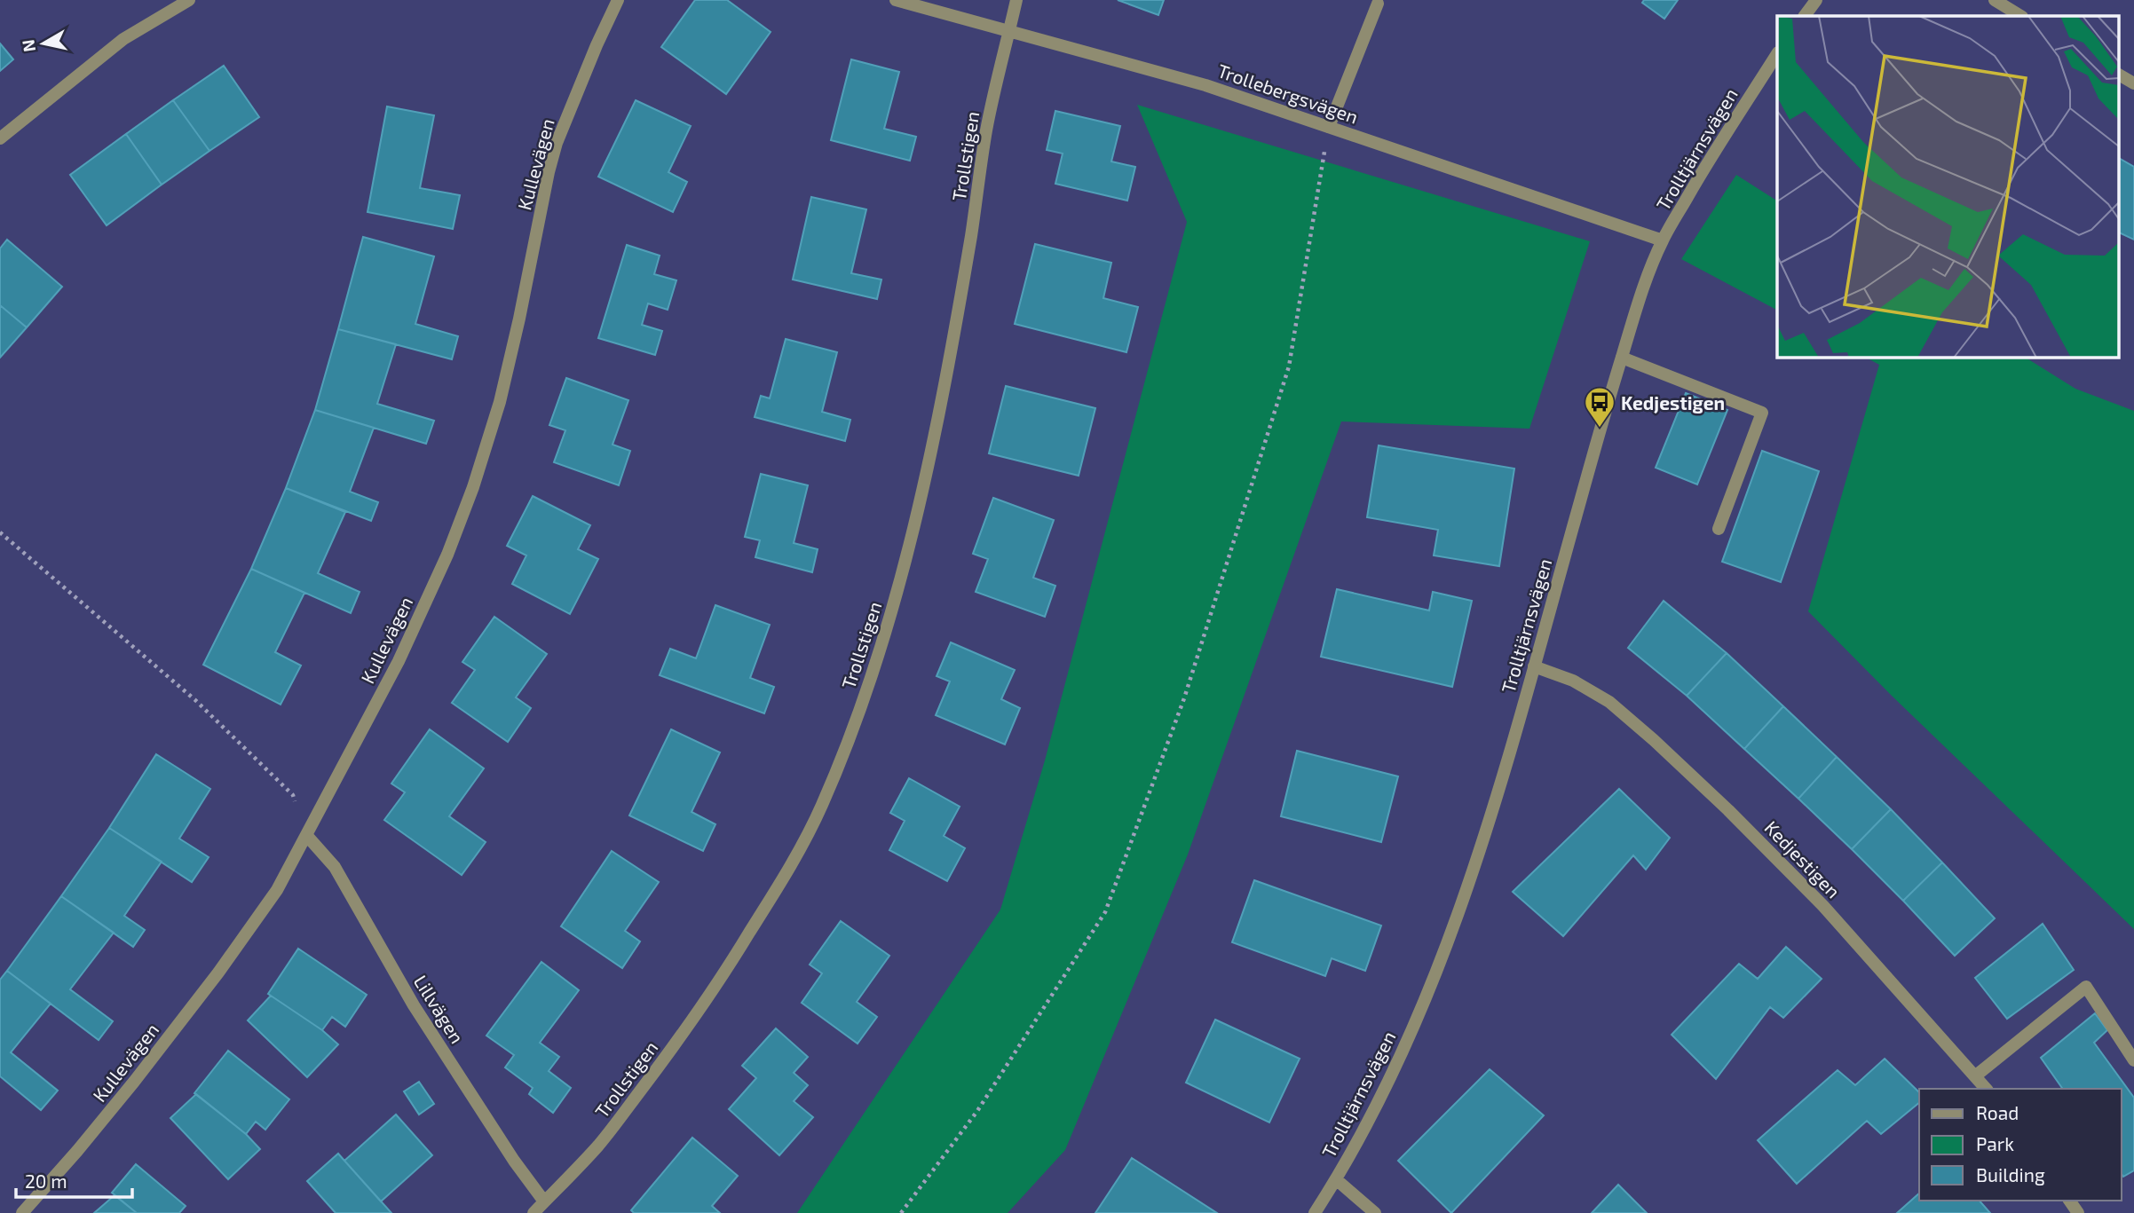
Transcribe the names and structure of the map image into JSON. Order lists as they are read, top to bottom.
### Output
{
  "streets": {
    "street": [
      "Trollebergsvägen",
      "Trolltjärnsvägen",
      "Trollstigen",
      "Kullevägen",
      "Kedjestigen",
      "Lillvägen"
    ]
  },
  "crossings": [
    ["Trollebergsvägen", "Trolltjärnsvägen"],
    ["Trollebergsvägen", "Trollstigen"],
    ["Trolltjärnsvägen", "Kedjestigen"],
    ["Trollstigen", "Lillvägen"],
    ["Kullevägen", "Lillvägen"]
  ],
  "places": {
    "bus stop": ["Kedjestigen"]
  },
  "legend": ["Road", "Park", "Building"],
  "scale_bar": "20 m",
  "north": "left"
}
